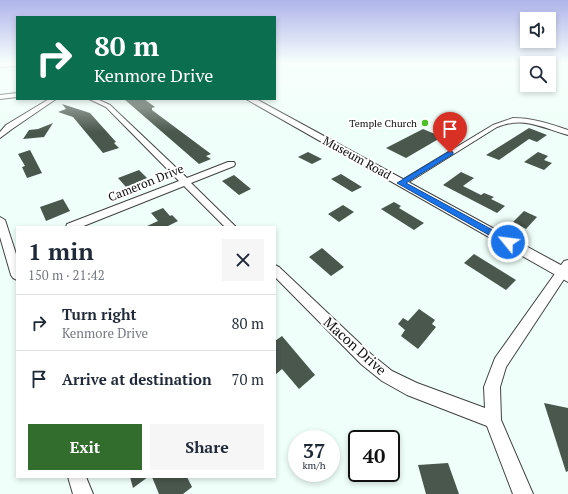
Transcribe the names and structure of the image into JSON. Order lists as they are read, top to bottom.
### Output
{
  "streets": {
    "street": ["Museum Road", "Cameron Drive", "Macon Drive"]
  },
  "places": ["Temple Church"],
  "page": {
    "turn": ["80 m", "Kenmore Drive"],
    "heading": ["1 min", "150 m · 21:42"],
    "list": [
      {
        "name": "Turn right",
        "note": "Kenmore Drive",
        "value": "80 m"
      },
      {
        "name": "Arrive at destination",
        "value": "70 m"
      }
    ],
    "buttons": ["Exit", "Share"],
    "speed": "37 km/h",
    "limit": "40"
  }
}
